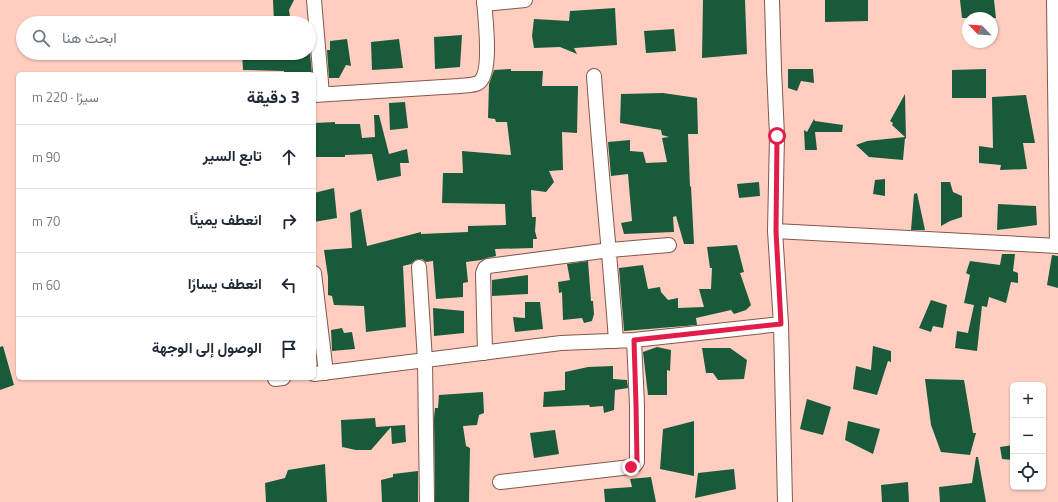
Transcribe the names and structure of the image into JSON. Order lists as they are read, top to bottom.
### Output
{
  "north": "top left",
  "page": {
    "search": "ابحث هنا",
    "heading": ["3 دقيقة", "سيرًا · 220 m"],
    "list": [
      ["تابع السير", "90 m"],
      ["انعطف يمينًا", "70 m"],
      ["انعطف يسارًا", "60 m"],
      "الوصول إلى الوجهة"
    ],
    "map_buttons": ["+", "−"]
  }
}
